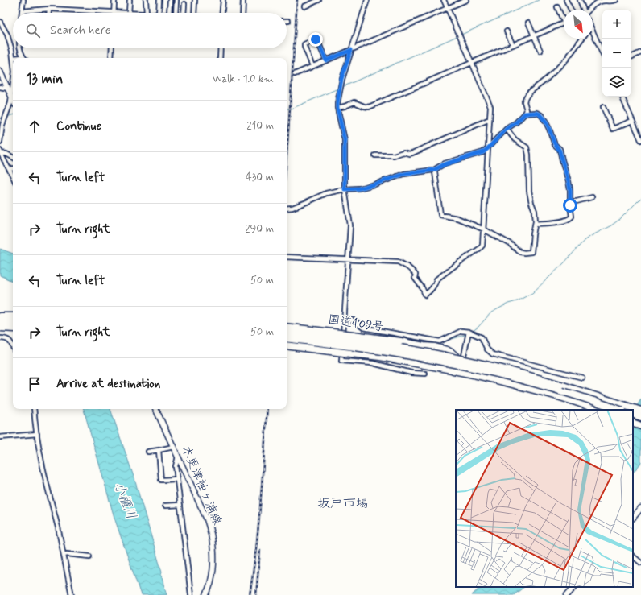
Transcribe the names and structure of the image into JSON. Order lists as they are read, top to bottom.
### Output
{
  "streets": {
    "highway": ["国道409号"],
    "main road": ["木更津袖ヶ浦線"]
  },
  "districts": ["坂戸市場"],
  "water": ["小櫃川"],
  "north": "bottom right",
  "page": {
    "map_buttons": ["+", "−"],
    "search": "Search here",
    "heading": ["13 min", "Walk · 1.0 km"],
    "list": [
      ["Continue", "210 m"],
      ["Turn left", "430 m"],
      ["Turn right", "290 m"],
      ["Turn left", "50 m"],
      ["Turn right", "50 m"],
      "Arrive at destination"
    ]
  }
}
